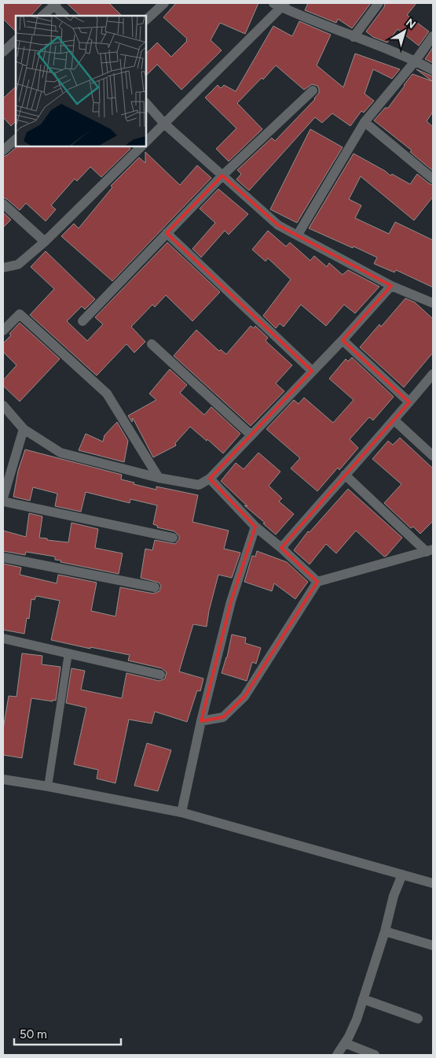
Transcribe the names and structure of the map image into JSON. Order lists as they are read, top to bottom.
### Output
{
  "scale_bar": "50 m",
  "north": "top right"
}
